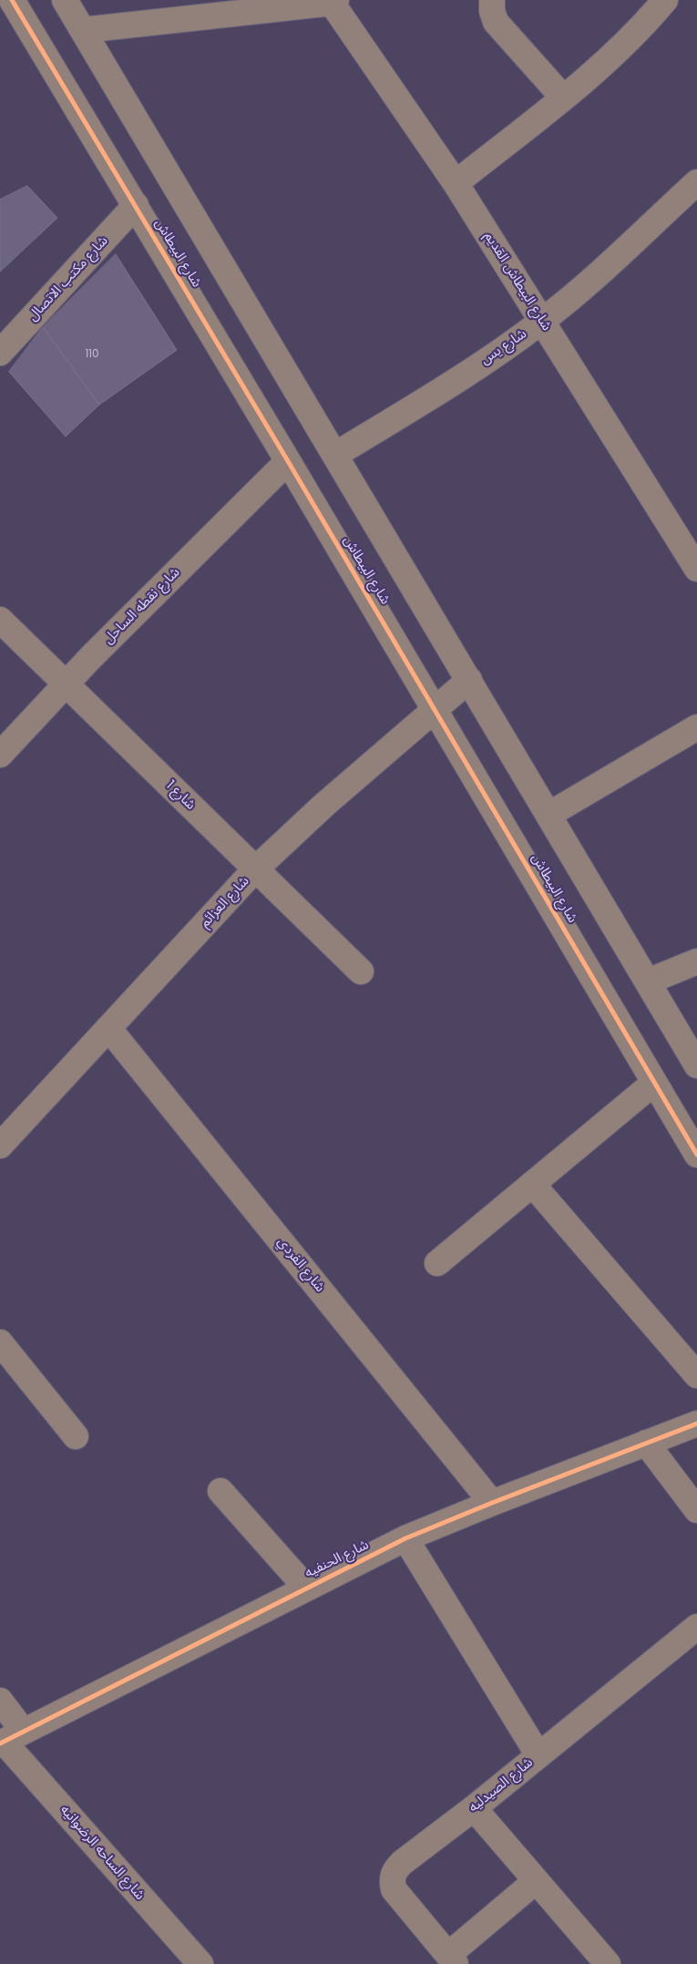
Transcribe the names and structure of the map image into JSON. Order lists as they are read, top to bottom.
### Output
{
  "streets": {
    "street": [
      "شارع البيطاش",
      "شارع مكتب الاتصال",
      "شارع البيطاش القديم",
      "شارع يس",
      "شارع نقطه الساحل",
      "شارع 1",
      "شارع العزائم",
      "شارع الفردي",
      "شارع الحنفيه",
      "شارع الصيدليه",
      "شارع الساحه الرضوانيه"
    ]
  },
  "crossings": [
    ["شارع البيطاش", "شارع مكتب الاتصال"],
    ["شارع البيطاش", "شارع نقطه الساحل"],
    ["شارع البيطاش", "شارع العزائم"],
    ["شارع البيطاش القديم", "شارع يس"],
    ["شارع نقطه الساحل", "شارع 1"],
    ["شارع 1", "شارع العزائم"],
    ["شارع العزائم", "شارع الفردي"],
    ["شارع الفردي", "شارع الحنفيه"],
    ["شارع الحنفيه", "شارع الساحه الرضوانيه"]
  ],
  "house_numbers": ["110"]
}
